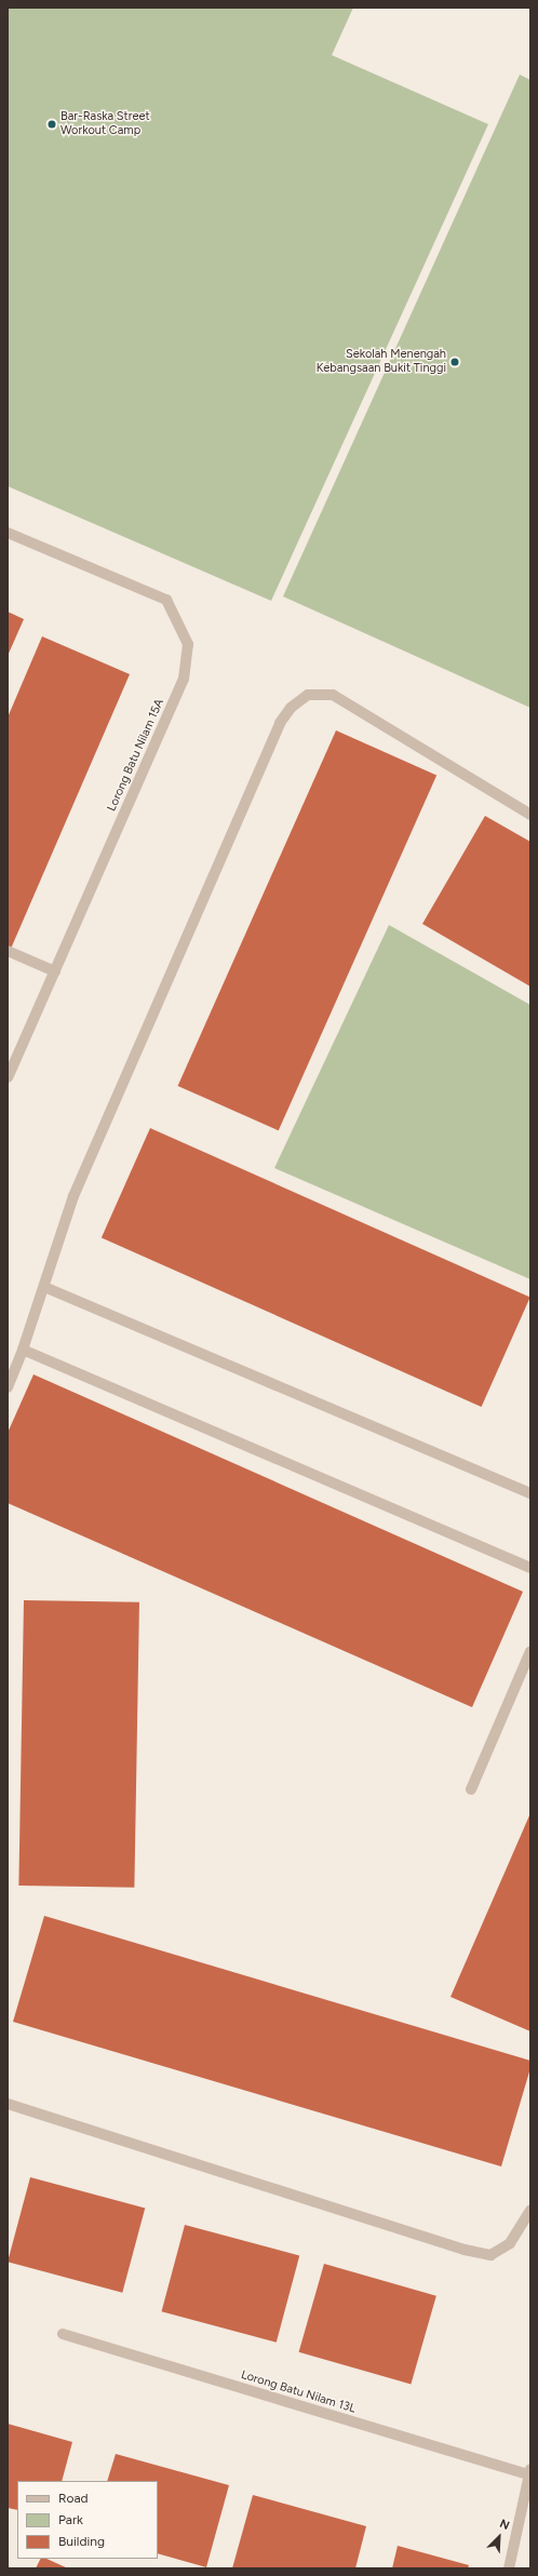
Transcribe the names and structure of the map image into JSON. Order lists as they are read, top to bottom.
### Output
{
  "streets": {
    "street": ["Lorong Batu Nilam 15A", "Lorong Batu Nilam 13L"]
  },
  "places": ["Bar-Raska Street Workout Camp", "Sekolah Menengah Kebangsaan Bukit Tinggi"],
  "legend": ["Road", "Park", "Building"],
  "north": "top right"
}
